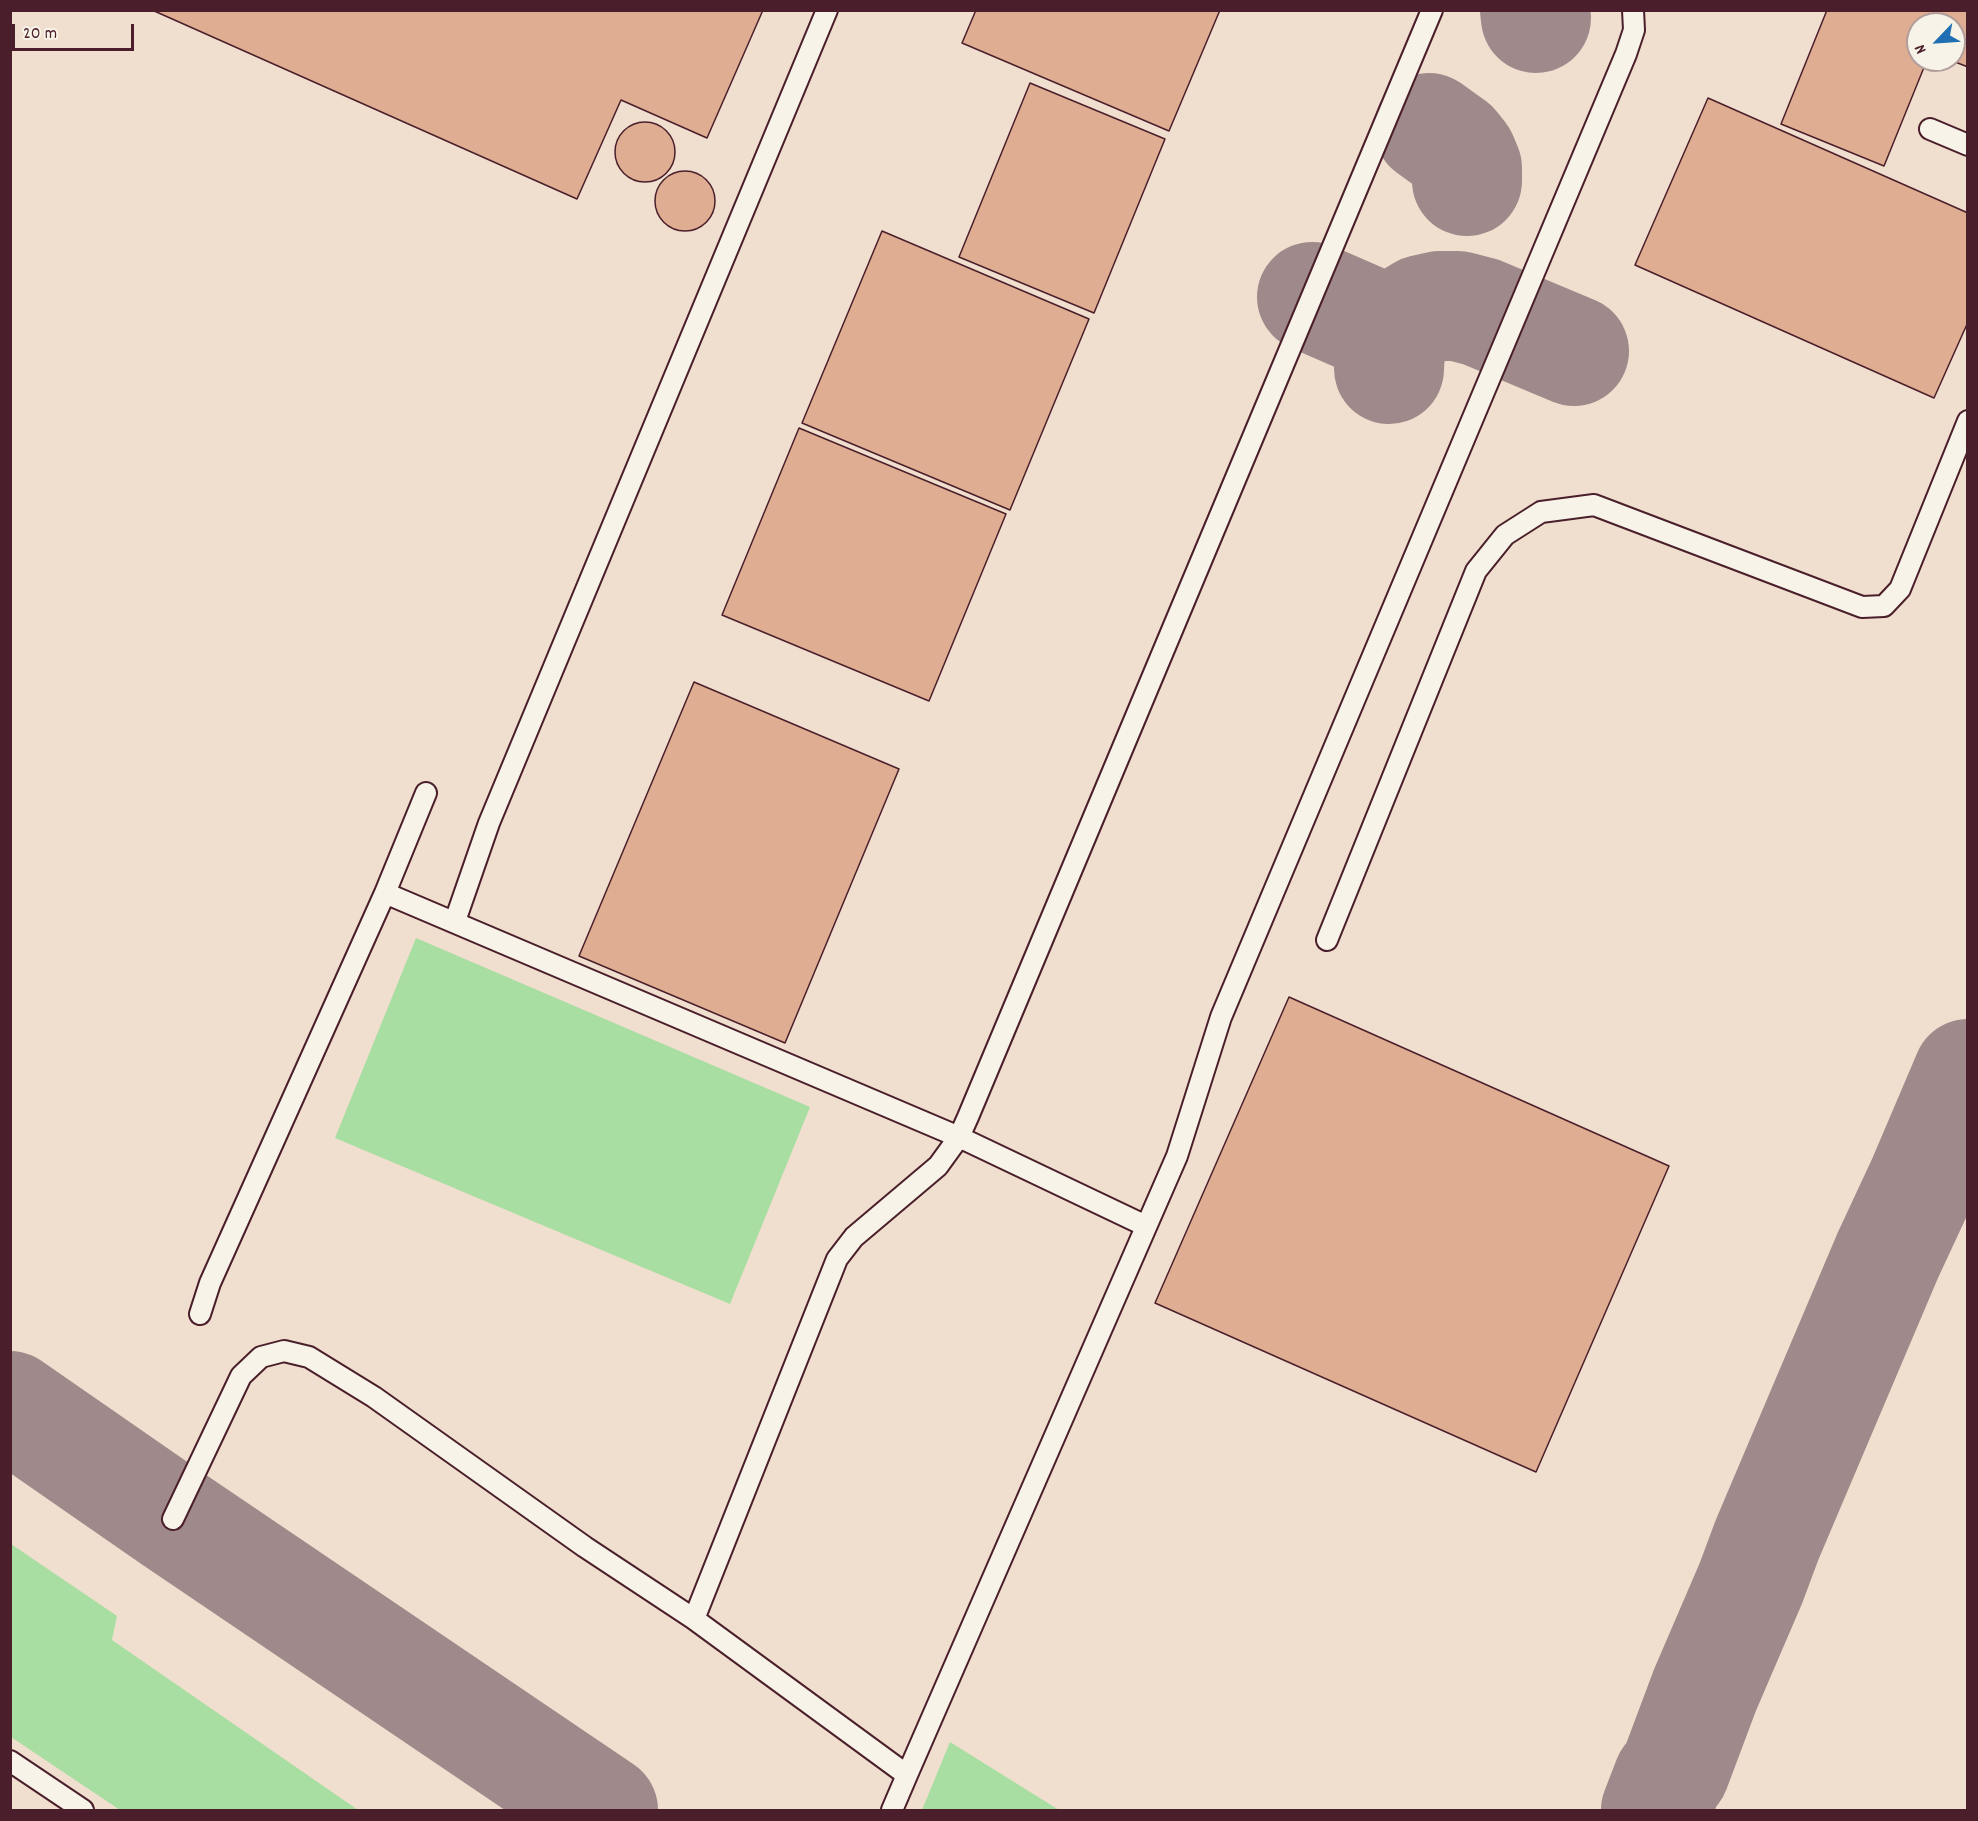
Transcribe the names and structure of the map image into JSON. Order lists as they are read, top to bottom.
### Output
{
  "scale_bar": "20 m",
  "north": "bottom left"
}
